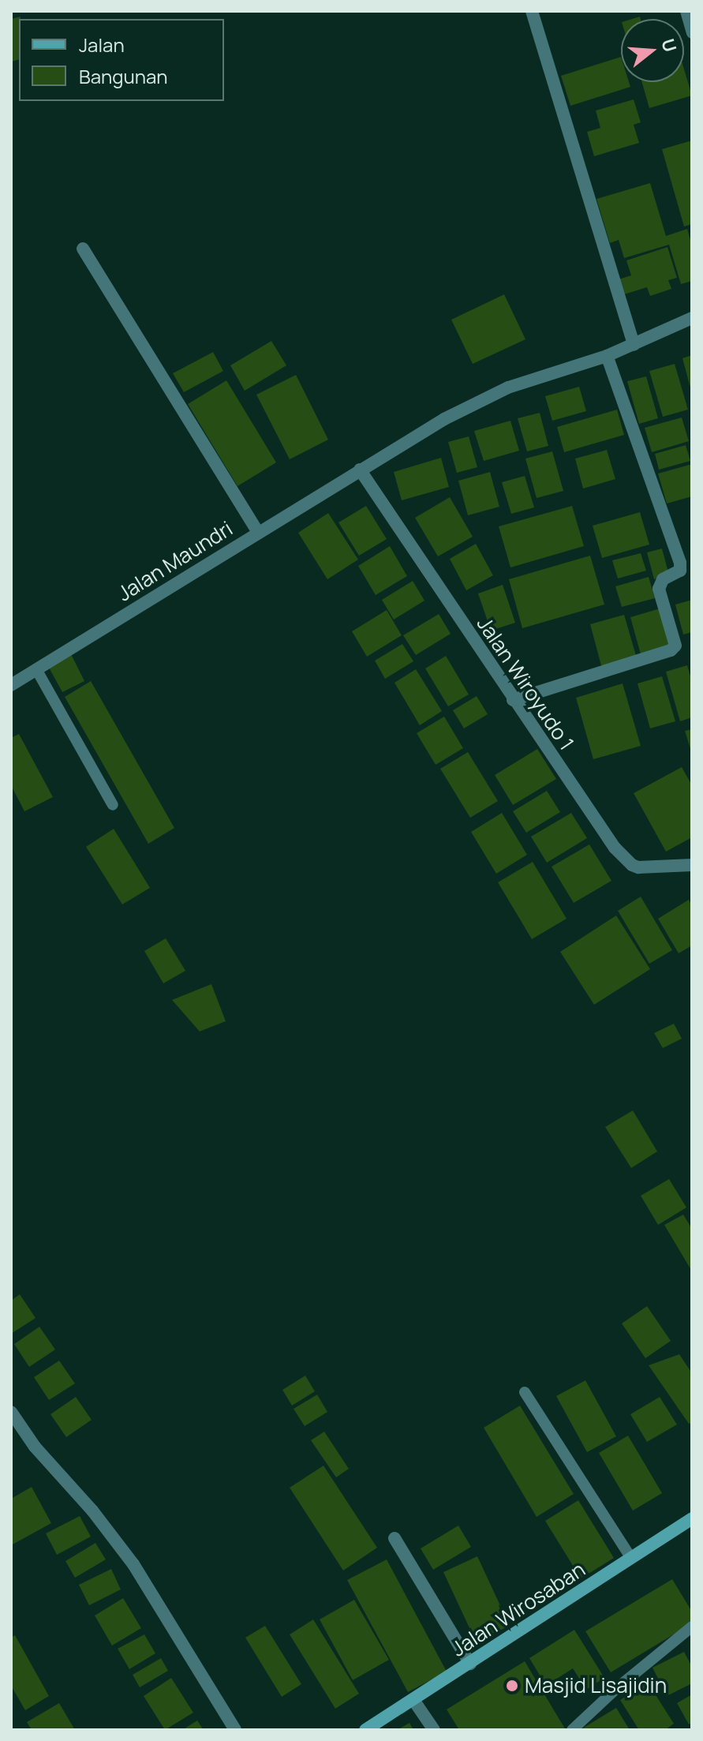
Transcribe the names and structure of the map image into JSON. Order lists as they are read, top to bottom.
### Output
{
  "streets": {
    "main road": ["Jalan Wirosaban"],
    "street": ["Jalan Maundri", "Jalan Wiroyudo 1"]
  },
  "crossings": [
    ["Jalan Maundri", "Jalan Wiroyudo 1"]
  ],
  "places": ["Masjid Lisajidin"],
  "legend": ["Jalan", "Bangunan"],
  "north": "right"
}
